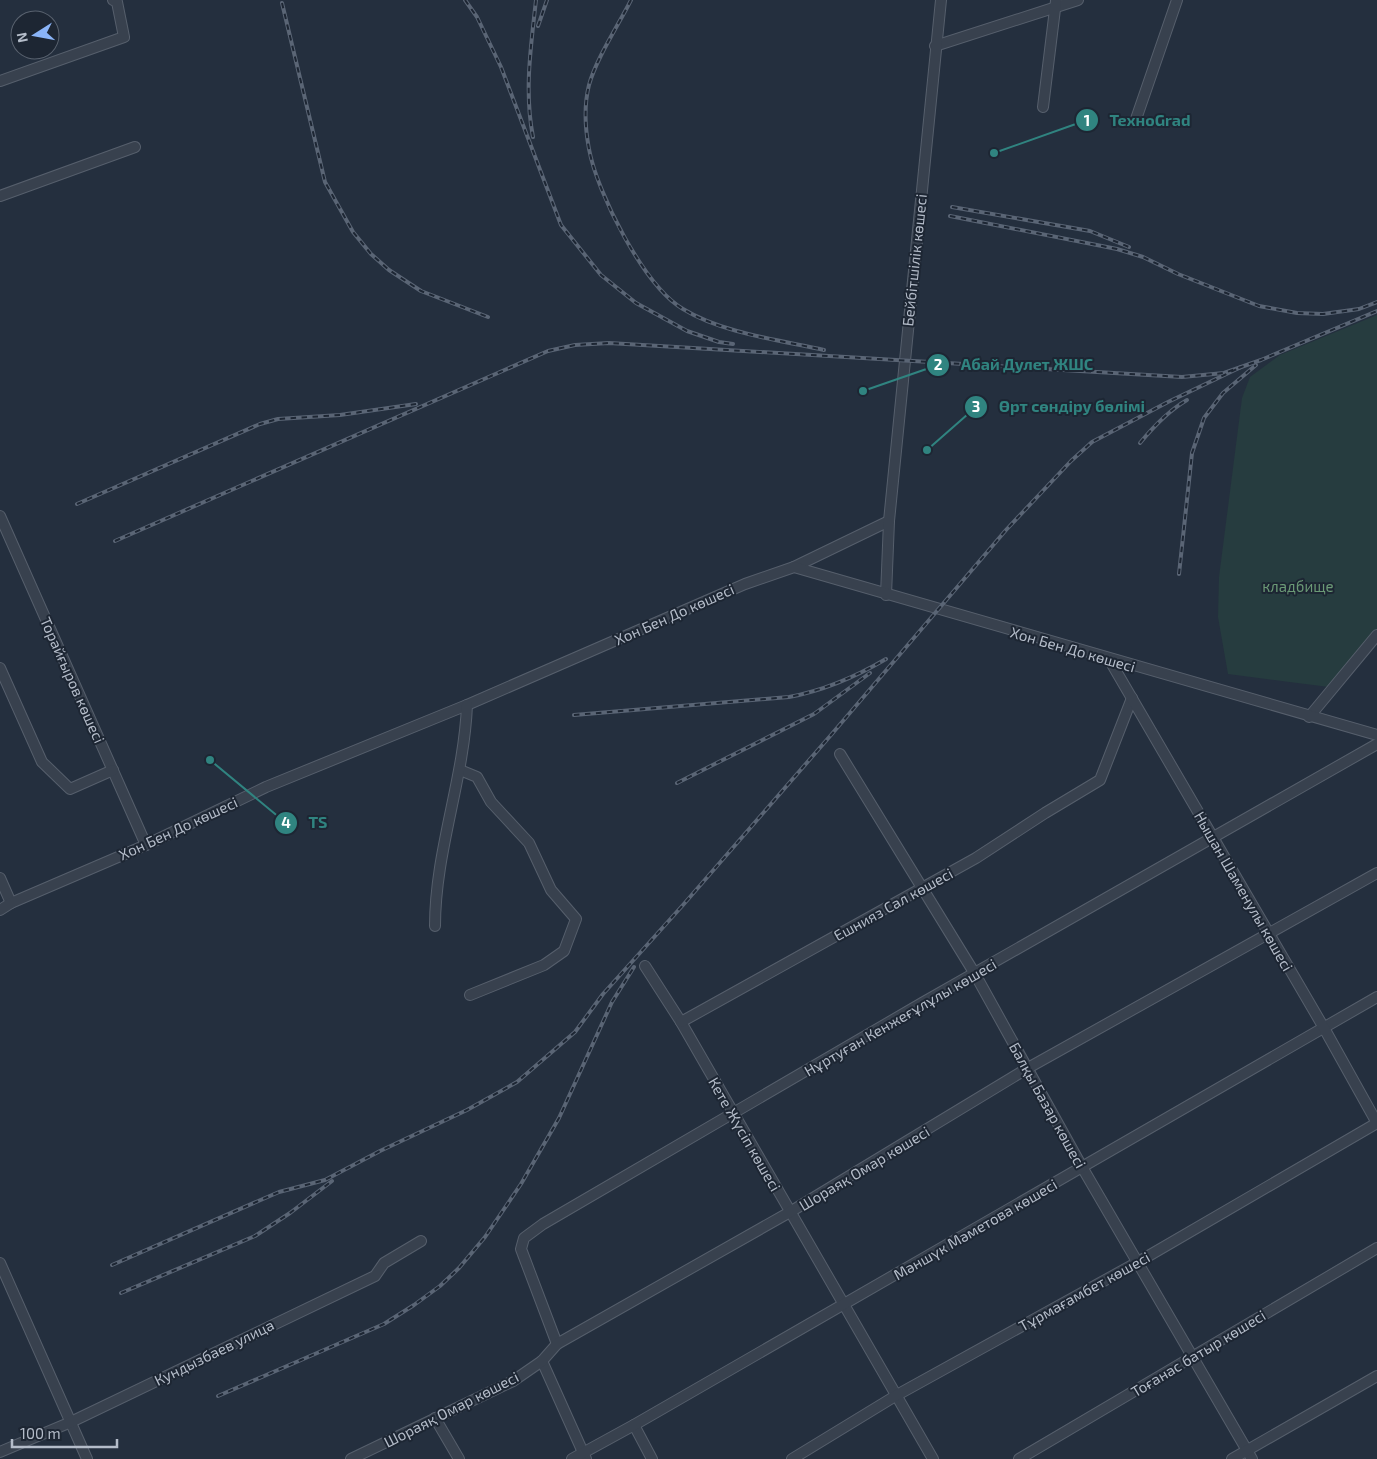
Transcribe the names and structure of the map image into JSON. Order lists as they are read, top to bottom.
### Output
{
  "streets": {
    "street": [
      "Бейбітшілік көшесі",
      "Хон Бен До көшесі",
      "Торайғыров көшесі",
      "Нышан Шаменулы көшесі",
      "Ешнияз Сал көшесі",
      "Нұртуған Кенжеғұлұлы көшесі",
      "Балқы Базар көшесі",
      "Кете Жүсіп көшесі",
      "Шораяқ Омар көшесі",
      "Мәншүк Мәметова көшесі",
      "Тұрмағамбет көшесі",
      "Кундызбаев улица",
      "Тоғанас батыр көшесі"
    ]
  },
  "crossings": [
    ["Бейбітшілік көшесі", "Хон Бен До көшесі"],
    ["Хон Бен До көшесі", "Торайғыров көшесі"],
    ["Хон Бен До көшесі", "Нышан Шаменулы көшесі"],
    ["Нышан Шаменулы көшесі", "Ешнияз Сал көшесі"],
    ["Нышан Шаменулы көшесі", "Нұртуған Кенжеғұлұлы көшесі"],
    ["Нышан Шаменулы көшесі", "Шораяқ Омар көшесі"],
    ["Нышан Шаменулы көшесі", "Мәншүк Мәметова көшесі"],
    ["Нышан Шаменулы көшесі", "Тұрмағамбет көшесі"],
    ["Ешнияз Сал көшесі", "Балқы Базар көшесі"],
    ["Ешнияз Сал көшесі", "Кете Жүсіп көшесі"],
    ["Нұртуған Кенжеғұлұлы көшесі", "Балқы Базар көшесі"],
    ["Нұртуған Кенжеғұлұлы көшесі", "Кете Жүсіп көшесі"],
    ["Нұртуған Кенжеғұлұлы көшесі", "Шораяқ Омар көшесі"],
    ["Балқы Базар көшесі", "Шораяқ Омар көшесі"],
    ["Балқы Базар көшесі", "Мәншүк Мәметова көшесі"],
    ["Балқы Базар көшесі", "Тұрмағамбет көшесі"],
    ["Балқы Базар көшесі", "Тоғанас батыр көшесі"],
    ["Кете Жүсіп көшесі", "Шораяқ Омар көшесі"],
    ["Кете Жүсіп көшесі", "Мәншүк Мәметова көшесі"],
    ["Кете Жүсіп көшесі", "Тұрмағамбет көшесі"]
  ],
  "parks": ["кладбище"],
  "places": [
    "ТехноGrad",
    "Абай Дулет ЖШС",
    "Өрт сөндіру бөлімі",
    "TS"
  ],
  "scale_bar": "100 m",
  "north": "left"
}
